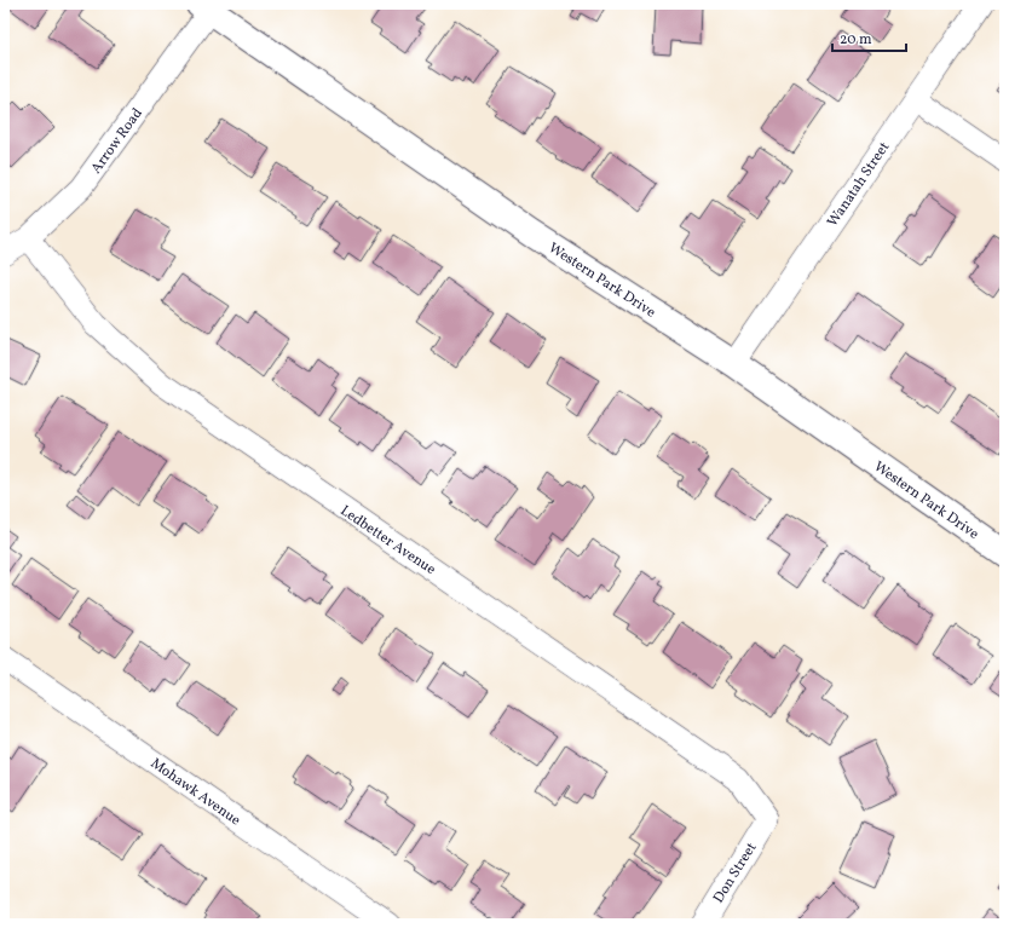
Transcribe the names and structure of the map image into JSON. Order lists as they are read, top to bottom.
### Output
{
  "streets": {
    "street": [
      "Arrow Road",
      "Wanatah Street",
      "Western Park Drive",
      "Ledbetter Avenue",
      "Mohawk Avenue",
      "Don Street"
    ]
  },
  "crossings": [
    ["Arrow Road", "Western Park Drive"],
    ["Arrow Road", "Ledbetter Avenue"],
    ["Wanatah Street", "Western Park Drive"],
    ["Ledbetter Avenue", "Don Street"]
  ],
  "scale_bar": "20 m"
}
